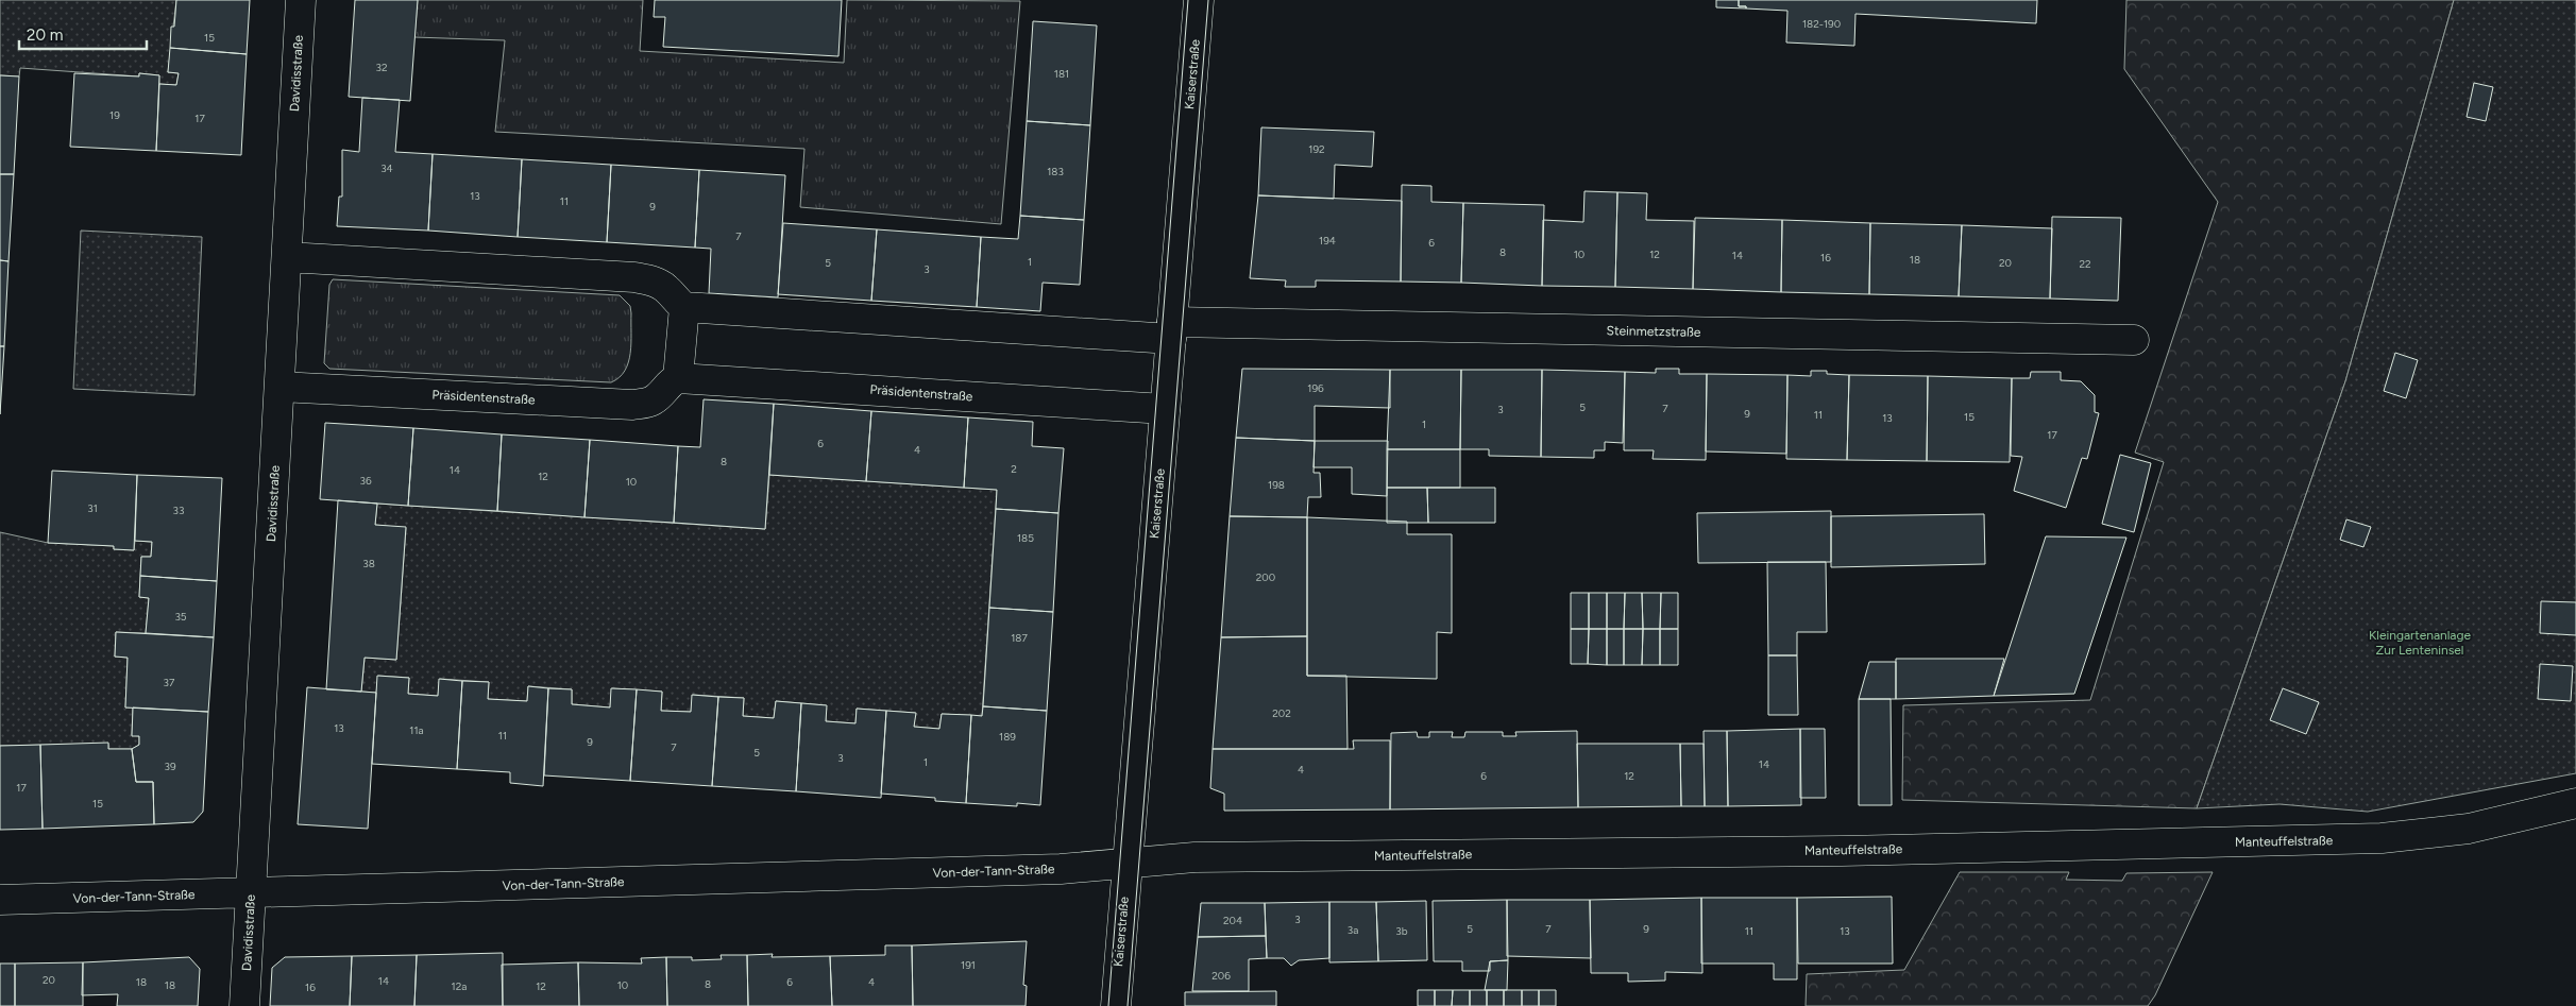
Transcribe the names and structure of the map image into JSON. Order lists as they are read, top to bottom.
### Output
{
  "streets": {
    "street": [
      "Davidisstraße",
      "Kaiserstraße",
      "Steinmetzstraße",
      "Präsidentenstraße",
      "Manteuffelstraße",
      "Von-der-Tann-Straße"
    ]
  },
  "crossings": [
    ["Davidisstraße", "Präsidentenstraße"],
    ["Davidisstraße", "Von-der-Tann-Straße"],
    ["Kaiserstraße", "Steinmetzstraße"],
    ["Kaiserstraße", "Präsidentenstraße"],
    ["Kaiserstraße", "Manteuffelstraße"],
    ["Kaiserstraße", "Von-der-Tann-Straße"],
    ["Manteuffelstraße", "Von-der-Tann-Straße"]
  ],
  "parks": ["Kleingartenanlage Zur Lenteninsel"],
  "house_numbers": [
    "182-190",
    "15",
    "32",
    "181",
    "19",
    "17",
    "192",
    "34",
    "183",
    "13",
    "11",
    "9",
    "7",
    "194",
    "6",
    "8",
    "10",
    "12",
    "14",
    "16",
    "18",
    "1",
    "5",
    "20",
    "22",
    "3",
    "196",
    "5",
    "7",
    "3",
    "9",
    "11",
    "15",
    "13",
    "1",
    "17",
    "6",
    "4",
    "8",
    "2",
    "14",
    "12",
    "36",
    "10",
    "198",
    "31",
    "33",
    "185",
    "38",
    "200",
    "35",
    "187",
    "37",
    "202",
    "13",
    "11a",
    "11",
    "189",
    "9",
    "7",
    "5",
    "3",
    "1",
    "14",
    "39",
    "4",
    "6",
    "12",
    "17",
    "15",
    "3",
    "204",
    "5",
    "7",
    "9",
    "3a",
    "3b",
    "11",
    "13",
    "191",
    "206",
    "20",
    "14",
    "18",
    "6",
    "4",
    "8",
    "18",
    "10",
    "12a",
    "12",
    "16"
  ],
  "scale_bar": "20 m"
}
